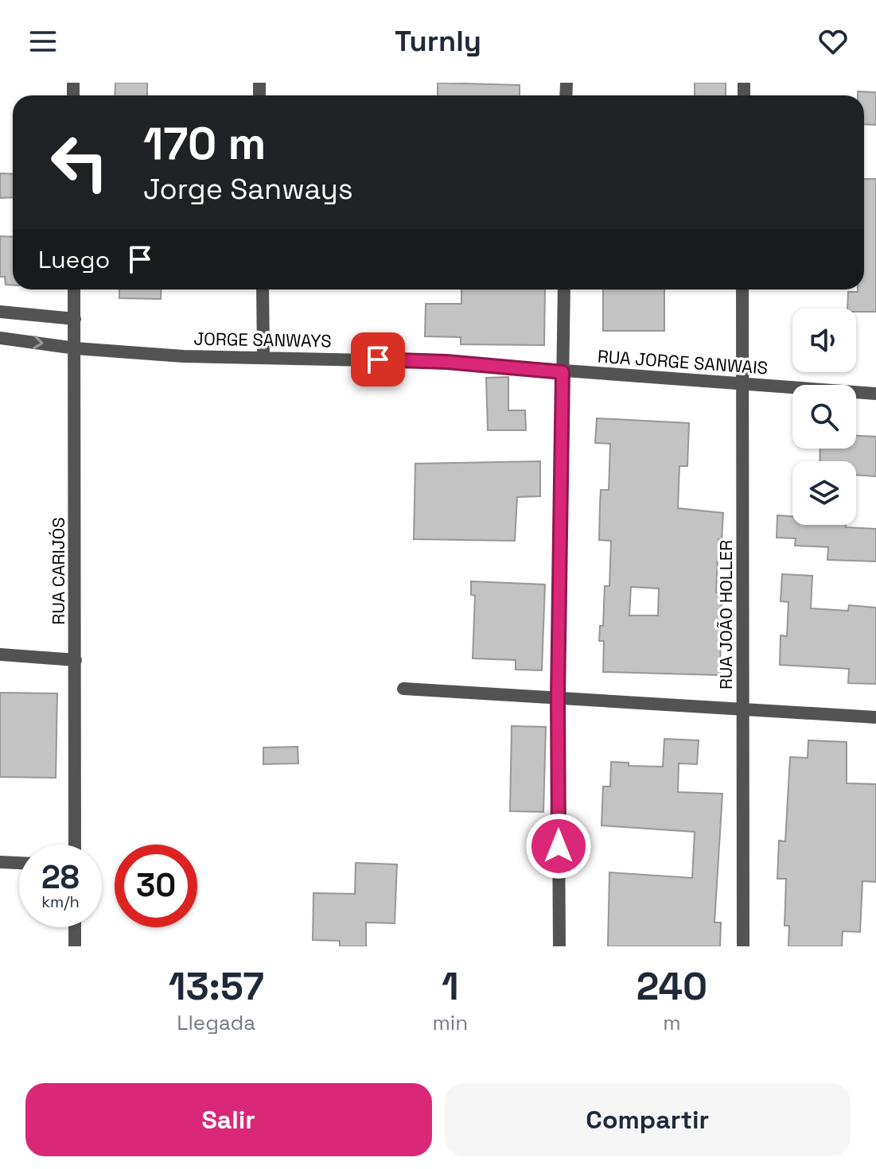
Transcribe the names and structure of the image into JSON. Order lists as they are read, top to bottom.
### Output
{
  "streets": {
    "street": [
      "JORGE SANWAYS",
      "RUA JORGE SANWAIS",
      "RUA CARIJÓS",
      "RUA JOÃO HOLLER"
    ]
  },
  "crossings": [
    ["JORGE SANWAYS", "RUA JORGE SANWAIS"],
    ["JORGE SANWAYS", "RUA CARIJÓS"],
    ["RUA JORGE SANWAIS", "RUA JOÃO HOLLER"]
  ],
  "page": {
    "header": "Turnly",
    "turn": ["170 m", "Jorge Sanways"],
    "then": "Luego",
    "speed": "28 km/h",
    "limit": "30",
    "eta": [
      "13:57",
      "Llegada",
      "1",
      "min",
      "240",
      "m"
    ],
    "buttons": ["Salir", "Compartir"]
  }
}
